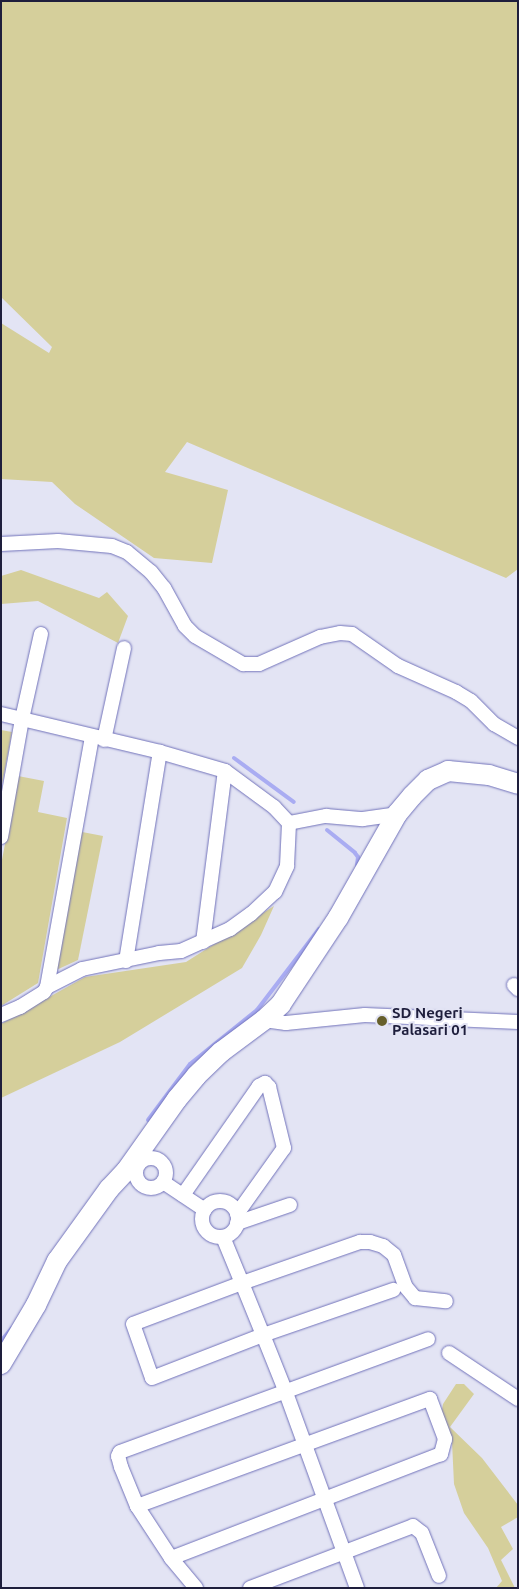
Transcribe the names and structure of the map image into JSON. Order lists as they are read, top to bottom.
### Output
{
  "places": ["SD Negeri Palasari 01"]
}
